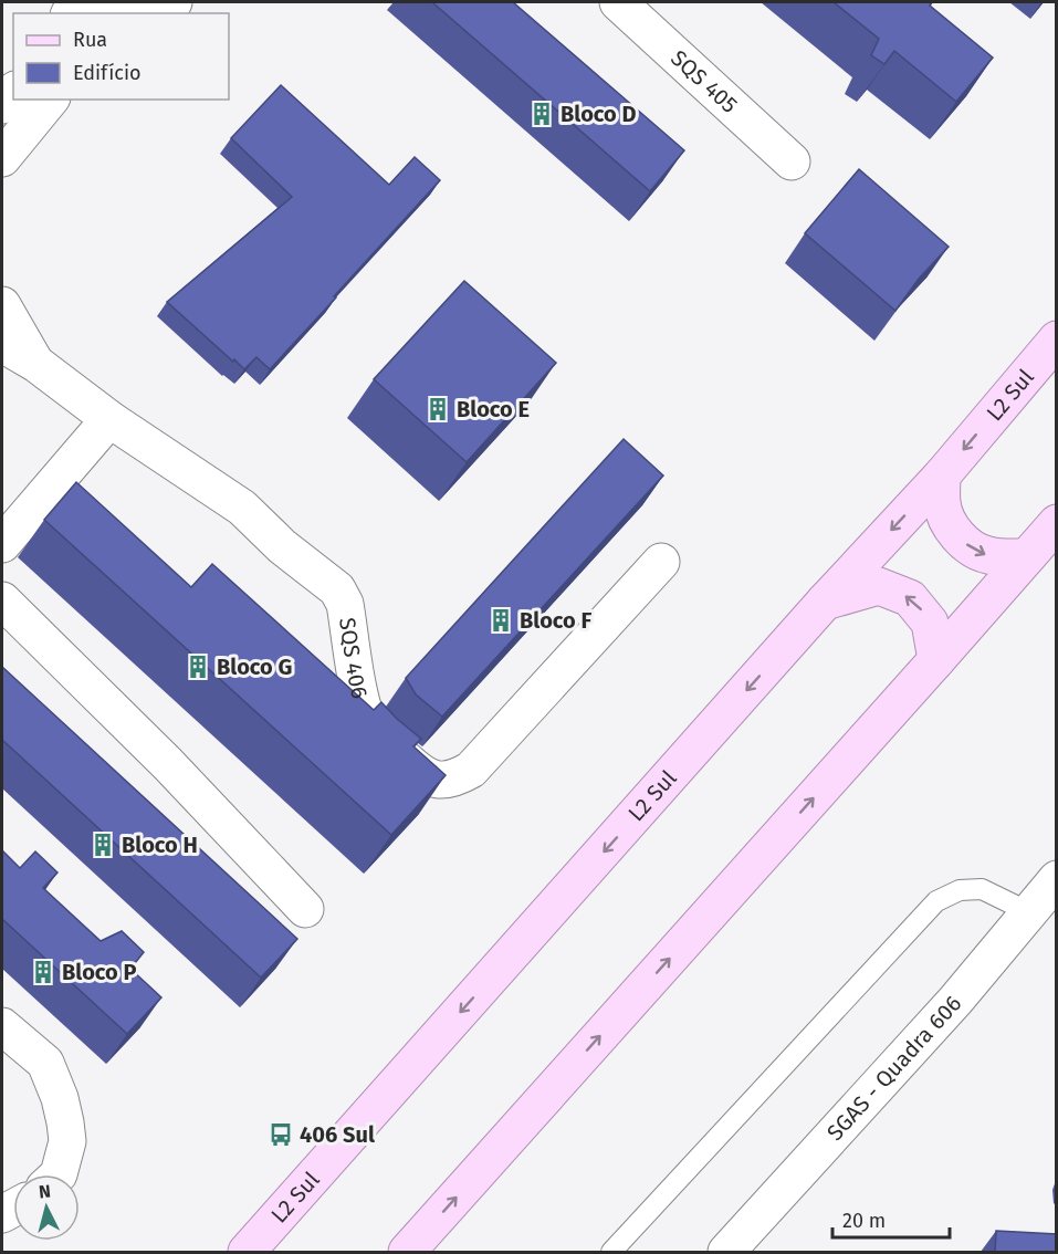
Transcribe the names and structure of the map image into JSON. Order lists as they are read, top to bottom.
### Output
{
  "streets": {
    "main road": ["L2 Sul"],
    "street": ["SQS 405", "SQS 406", "SGAS - Quadra 606"]
  },
  "places": {
    "building": [
      "Bloco D",
      "Bloco E",
      "Bloco F",
      "Bloco G",
      "Bloco H",
      "Bloco P"
    ],
    "bus stop": ["406 Sul"]
  },
  "legend": ["Rua", "Edifício"],
  "scale_bar": "20 m",
  "north": "top"
}
